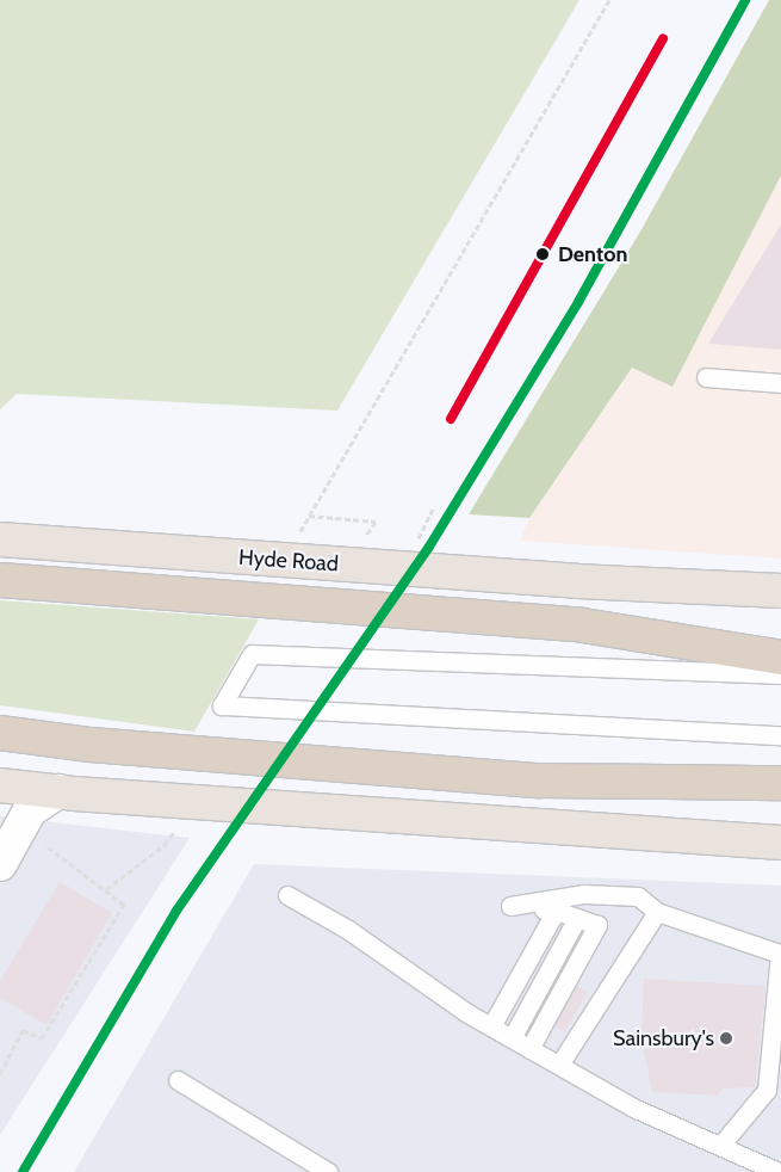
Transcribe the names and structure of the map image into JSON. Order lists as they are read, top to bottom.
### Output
{
  "streets": {
    "main road": ["Hyde Road"]
  },
  "places": ["Denton", "Sainsbury's"]
}
